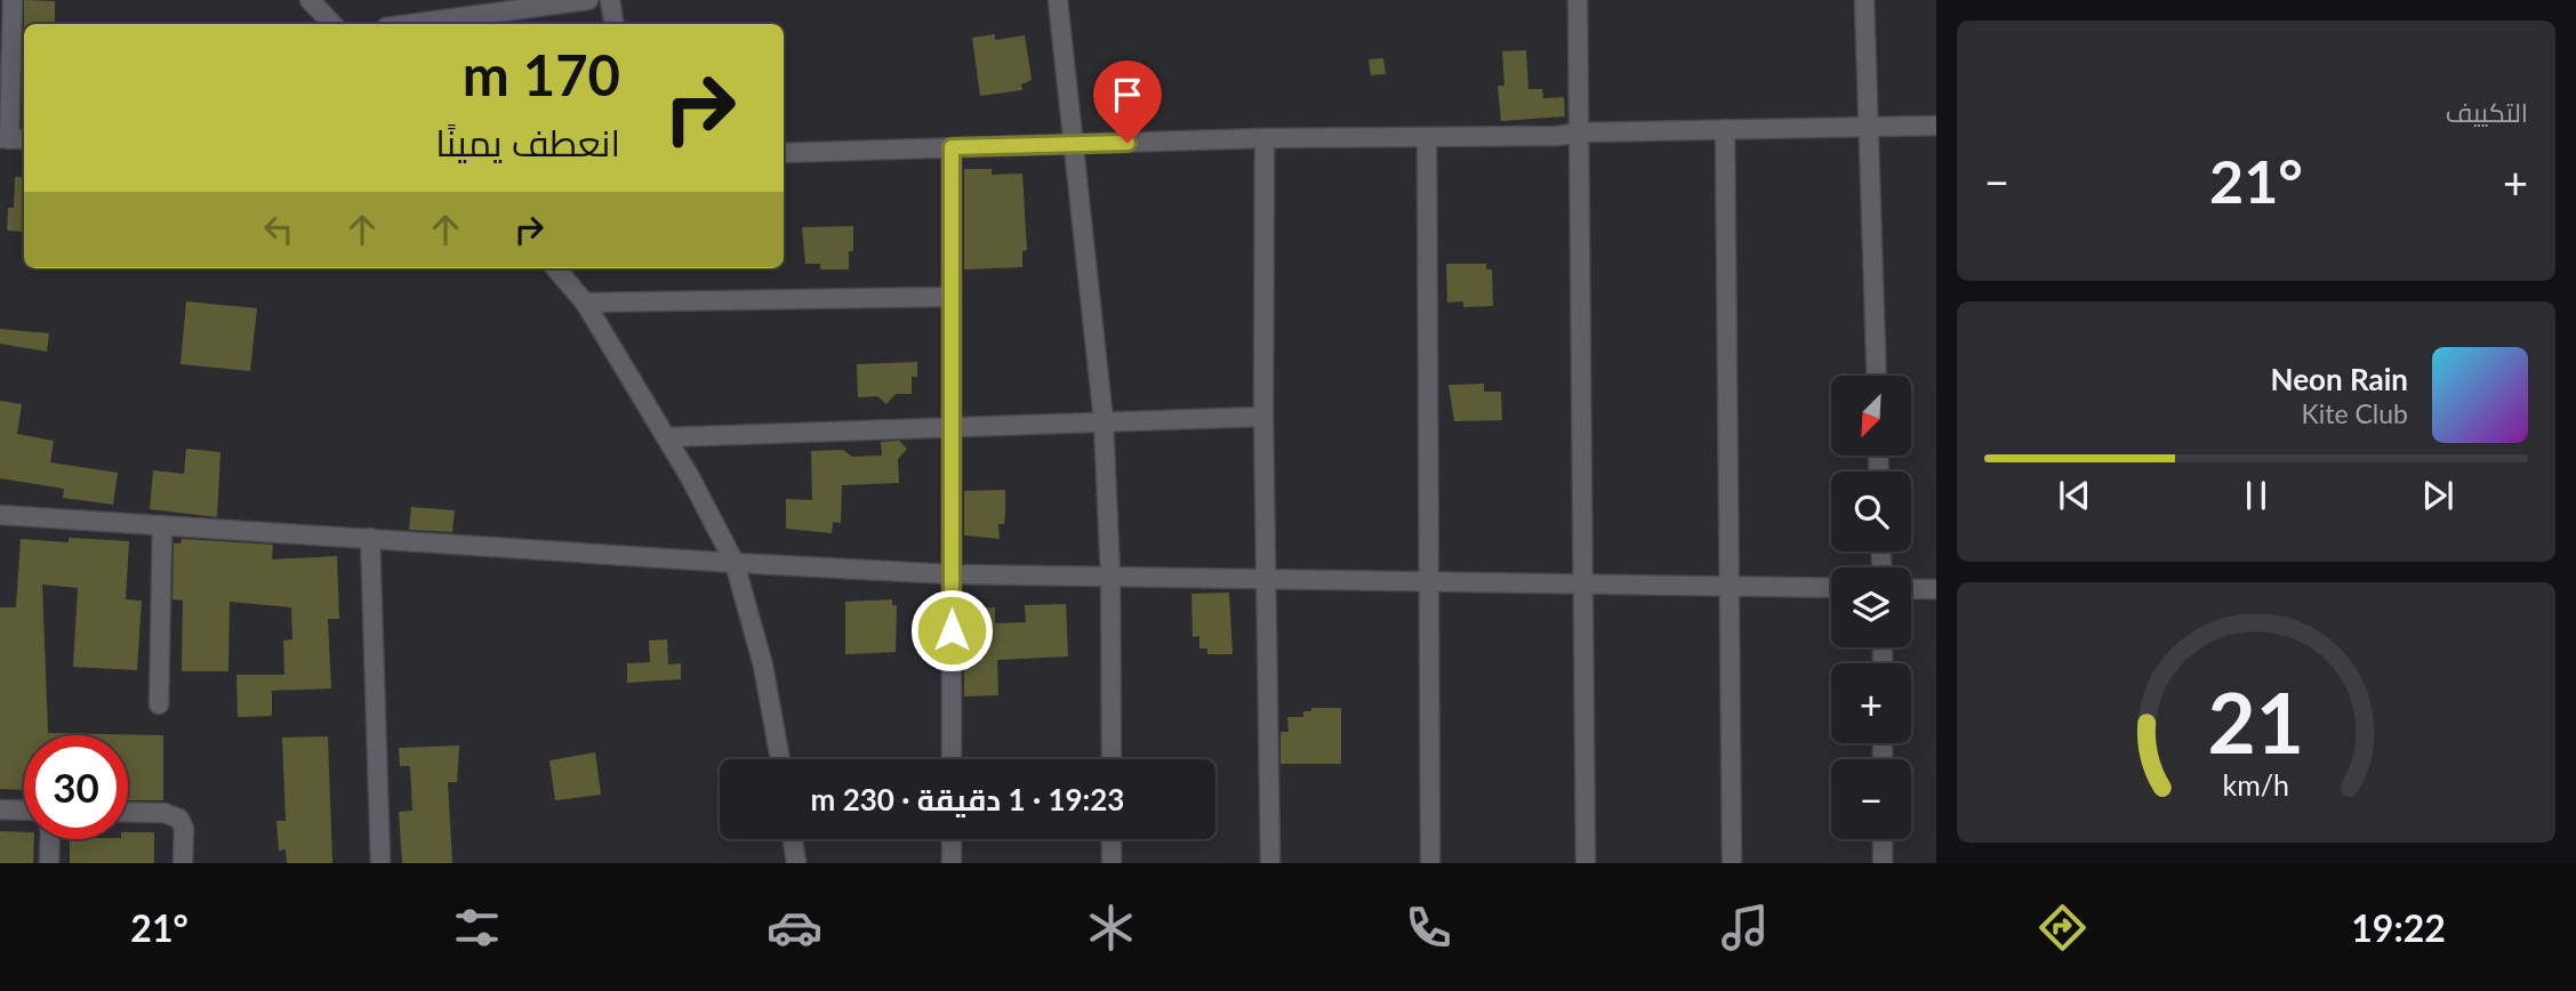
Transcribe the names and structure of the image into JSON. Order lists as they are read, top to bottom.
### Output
{
  "north": "bottom left",
  "page": {
    "tile": "التكييف",
    "turn": ["170 m", "انعطف يمينًا"],
    "heat": ["−", "21°", "+"],
    "song": ["Neon Rain", "Kite Club"],
    "map_buttons": ["+", "−"],
    "limit": "30",
    "trip": "19:23 · 1 دقيقة · 230 m",
    "tabs": ["19:22", "21°"],
    "gauge": ["21", "km/h"]
  }
}
